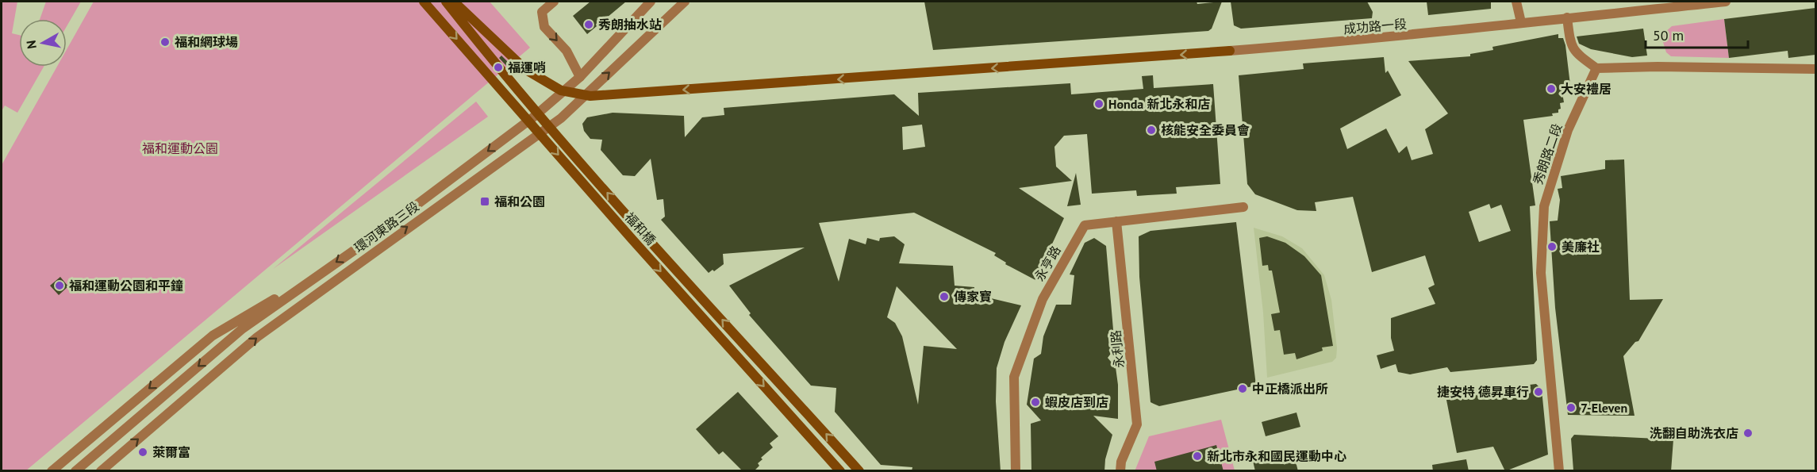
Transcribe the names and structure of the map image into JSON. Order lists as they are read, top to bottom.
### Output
{
  "streets": {
    "main road": ["福和橋"],
    "street": [
      "成功路一段",
      "秀朗路二段",
      "環河東路三段",
      "永亨路",
      "永利路"
    ]
  },
  "crossings": [
    ["永亨路", "永利路"]
  ],
  "parks": ["福和運動公園"],
  "places": {
    "other": [
      "秀朗抽水站",
      "福和網球場",
      "福運哨",
      "大安禮居",
      "Honda 新北永和店",
      "核能安全委員會",
      "美廉社",
      "福和運動公園和平鐘",
      "傳家寶",
      "中正橋派出所",
      "捷安特 德昇車行",
      "蝦皮店到店",
      "7-Eleven",
      "洗翻自助洗衣店",
      "萊爾富",
      "新北市永和國民運動中心"
    ],
    "transit": ["福和公園"]
  },
  "scale_bar": "50 m",
  "north": "left"
}
